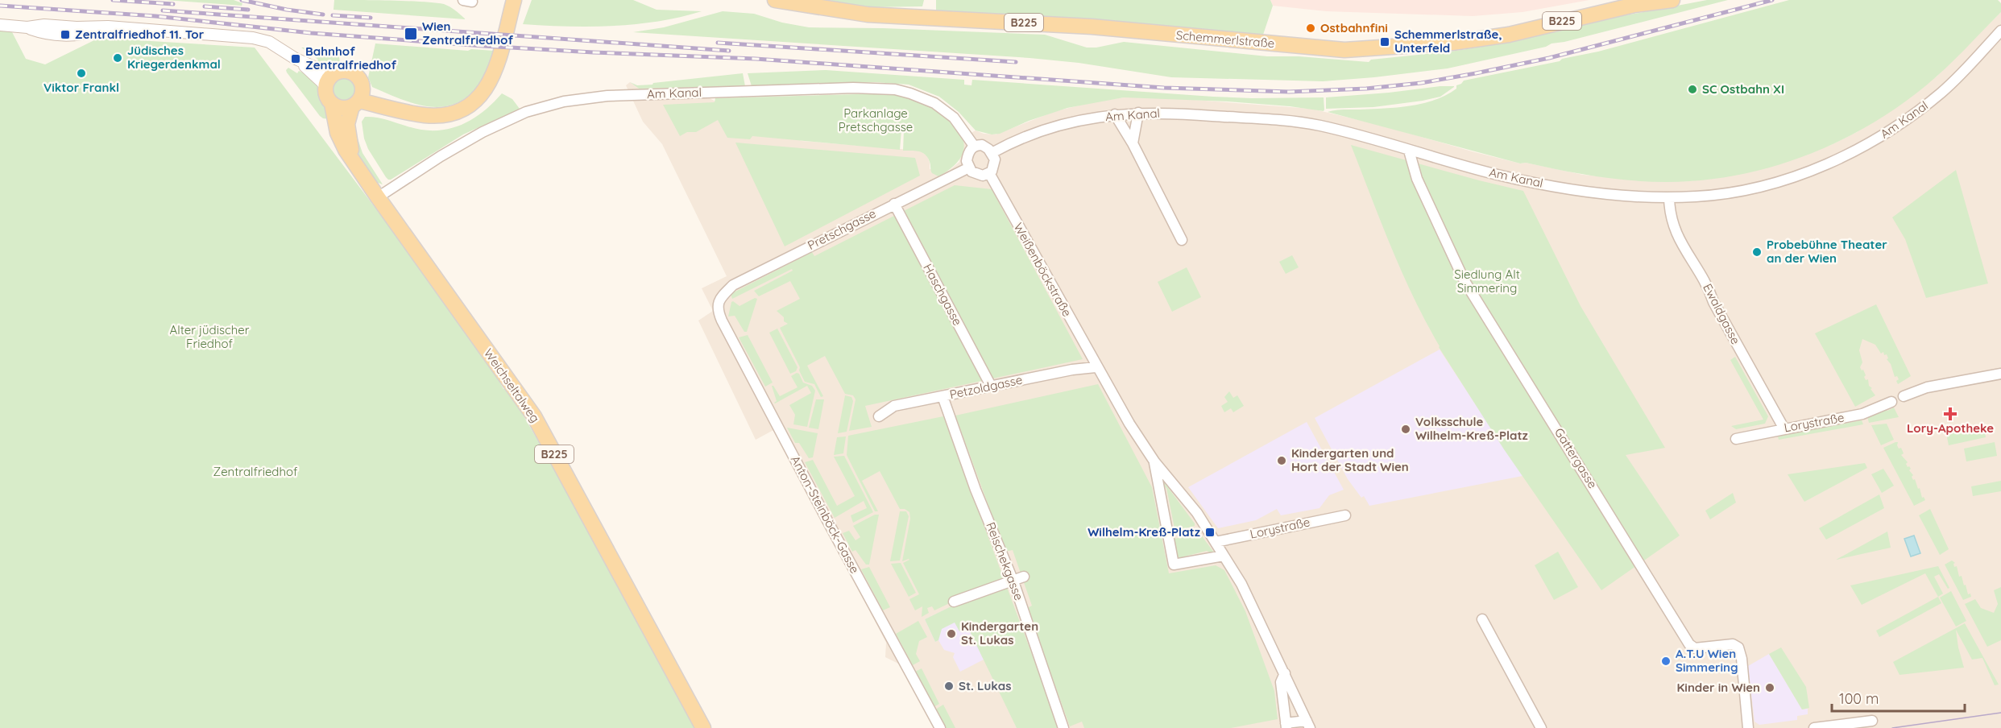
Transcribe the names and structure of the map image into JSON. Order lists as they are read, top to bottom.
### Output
{
  "streets": {
    "main road": ["B225", "Schemmerlstraße", "Weichseltalweg"],
    "street": [
      "Am Kanal",
      "Pretschgasse",
      "Weißenböckstraße",
      "Haschgasse",
      "Ewaldgasse",
      "Petzoldgasse",
      "Lorystraße",
      "Gattergasse",
      "Anton-Steinböck-Gasse",
      "Reischekgasse"
    ]
  },
  "crossings": [
    ["Am Kanal", "Pretschgasse"],
    ["Am Kanal", "Weißenböckstraße"],
    ["Am Kanal", "Ewaldgasse"],
    ["Am Kanal", "Weichseltalweg"],
    ["Am Kanal", "Gattergasse"],
    ["Pretschgasse", "Weißenböckstraße"],
    ["Pretschgasse", "Haschgasse"],
    ["Pretschgasse", "Anton-Steinböck-Gasse"],
    ["Weißenböckstraße", "Petzoldgasse"],
    ["Haschgasse", "Petzoldgasse"],
    ["Ewaldgasse", "Lorystraße"],
    ["Petzoldgasse", "Reischekgasse"]
  ],
  "parks": [
    "Parkanlage Pretschgasse",
    "Siedlung Alt Simmering",
    "Alter jüdischer Friedhof",
    "Zentralfriedhof"
  ],
  "places": {
    "other": [
      "Ostbahnfini",
      "Jüdisches Kriegerdenkmal",
      "Viktor Frankl",
      "SC Ostbahn XI",
      "Probebühne Theater an der Wien",
      "Volksschule Wilhelm-Kreß-Platz",
      "Kindergarten und Hort der Stadt Wien",
      "Kindergarten St. Lukas",
      "A.T.U Wien Simmering",
      "St. Lukas",
      "Kinder in Wien"
    ],
    "transit": [
      "Wien Zentralfriedhof",
      "Zentralfriedhof 11. Tor",
      "Schemmerlstraße, Unterfeld",
      "Bahnhof Zentralfriedhof",
      "Wilhelm-Kreß-Platz"
    ],
    "health": ["Lory-Apotheke"]
  },
  "scale_bar": "100 m"
}
